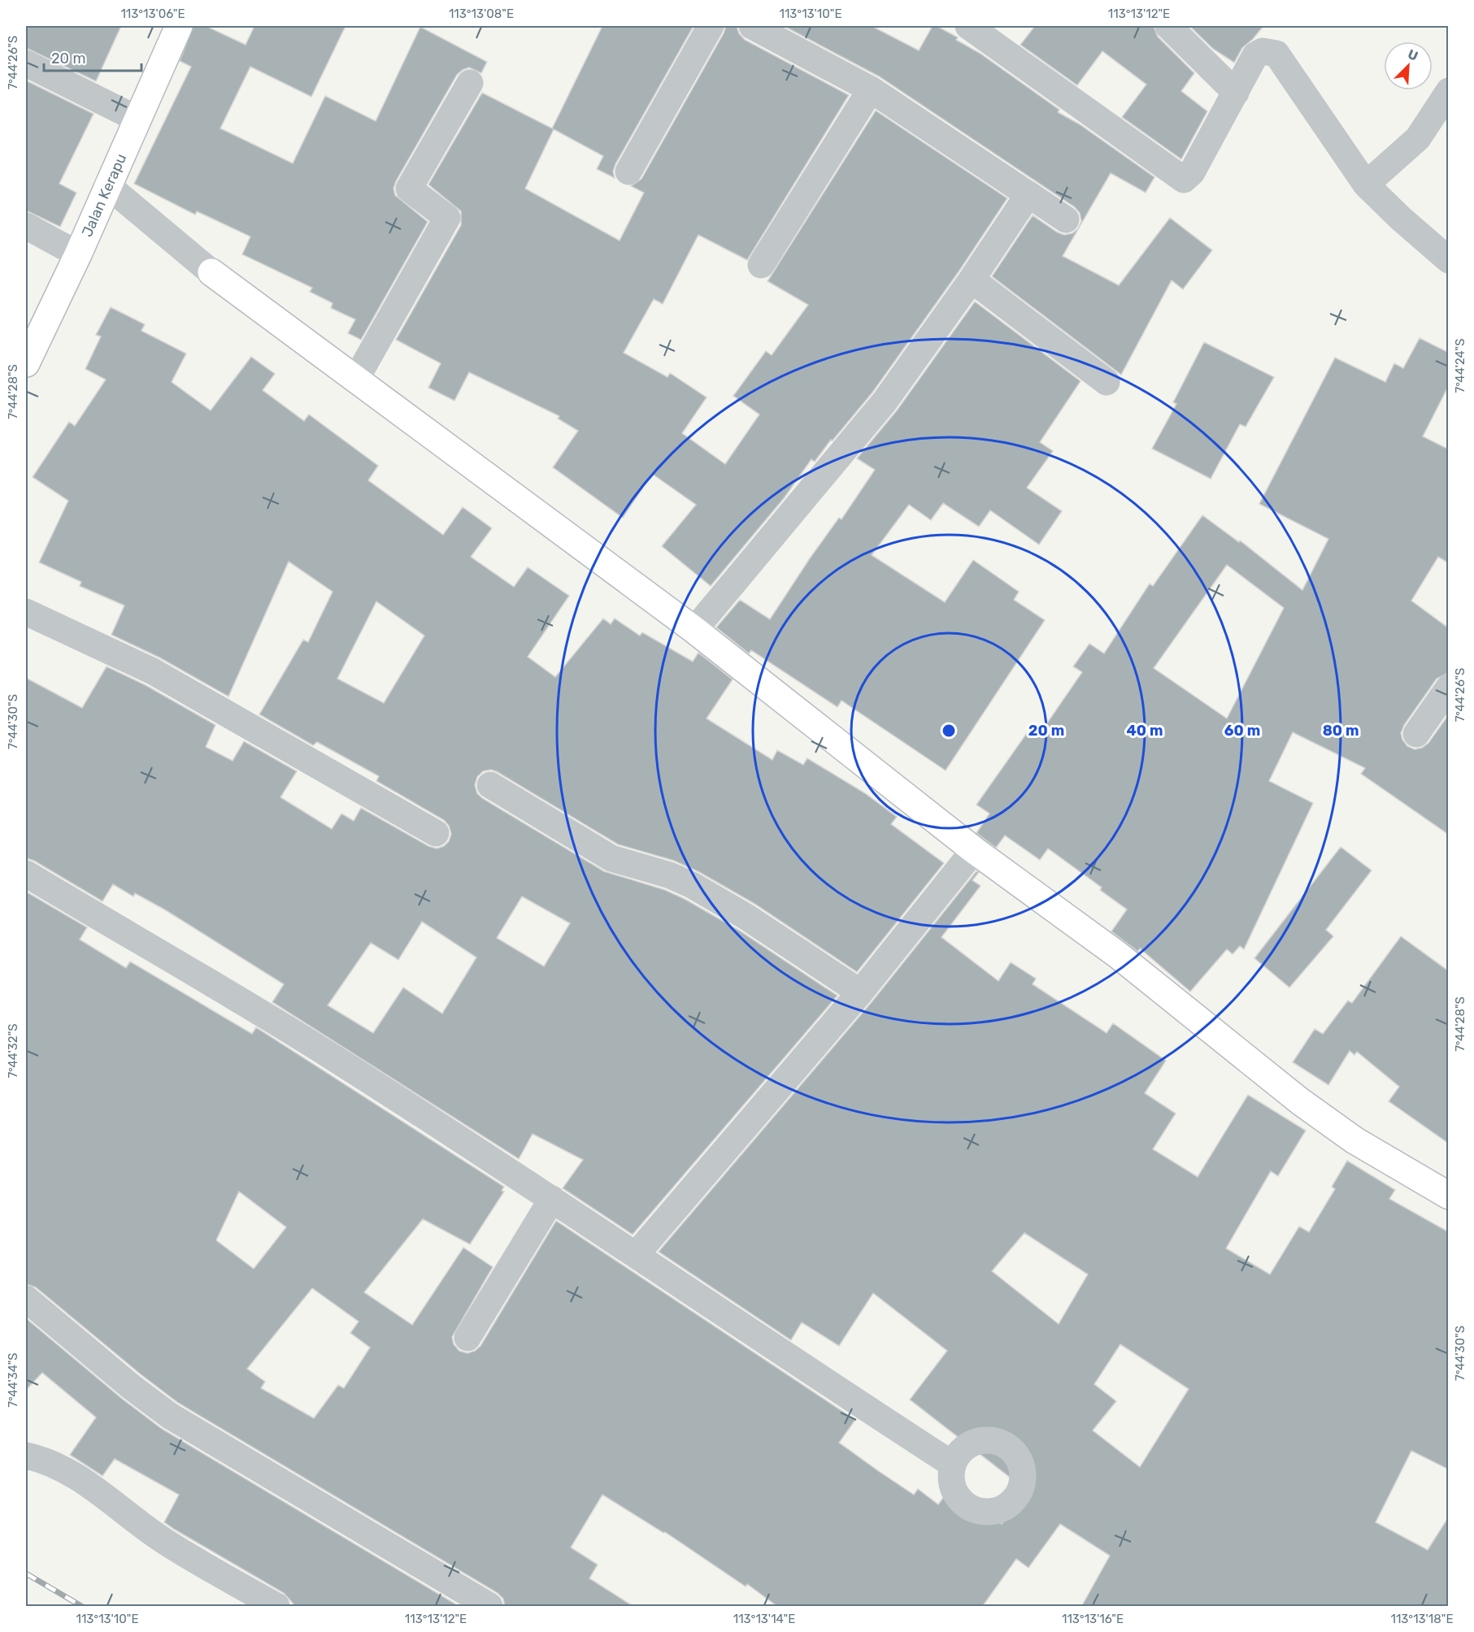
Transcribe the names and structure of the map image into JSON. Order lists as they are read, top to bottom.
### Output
{
  "streets": {
    "street": ["Jalan Kerapu"]
  },
  "scale_bar": "20 m",
  "north": "top right",
  "coordinates": [
    "113°13'06\"E",
    "113°13'08\"E",
    "113°13'10\"E",
    "113°13'12\"E",
    "7°44'26\"S",
    "7°44'24\"S",
    "7°44'28\"S",
    "7°44'30\"S",
    "7°44'32\"S",
    "7°44'34\"S",
    "113°13'14\"E",
    "113°13'16\"E",
    "113°13'18\"E"
  ],
  "rings": [
    "20 m",
    "40 m",
    "60 m",
    "80 m"
  ]
}
